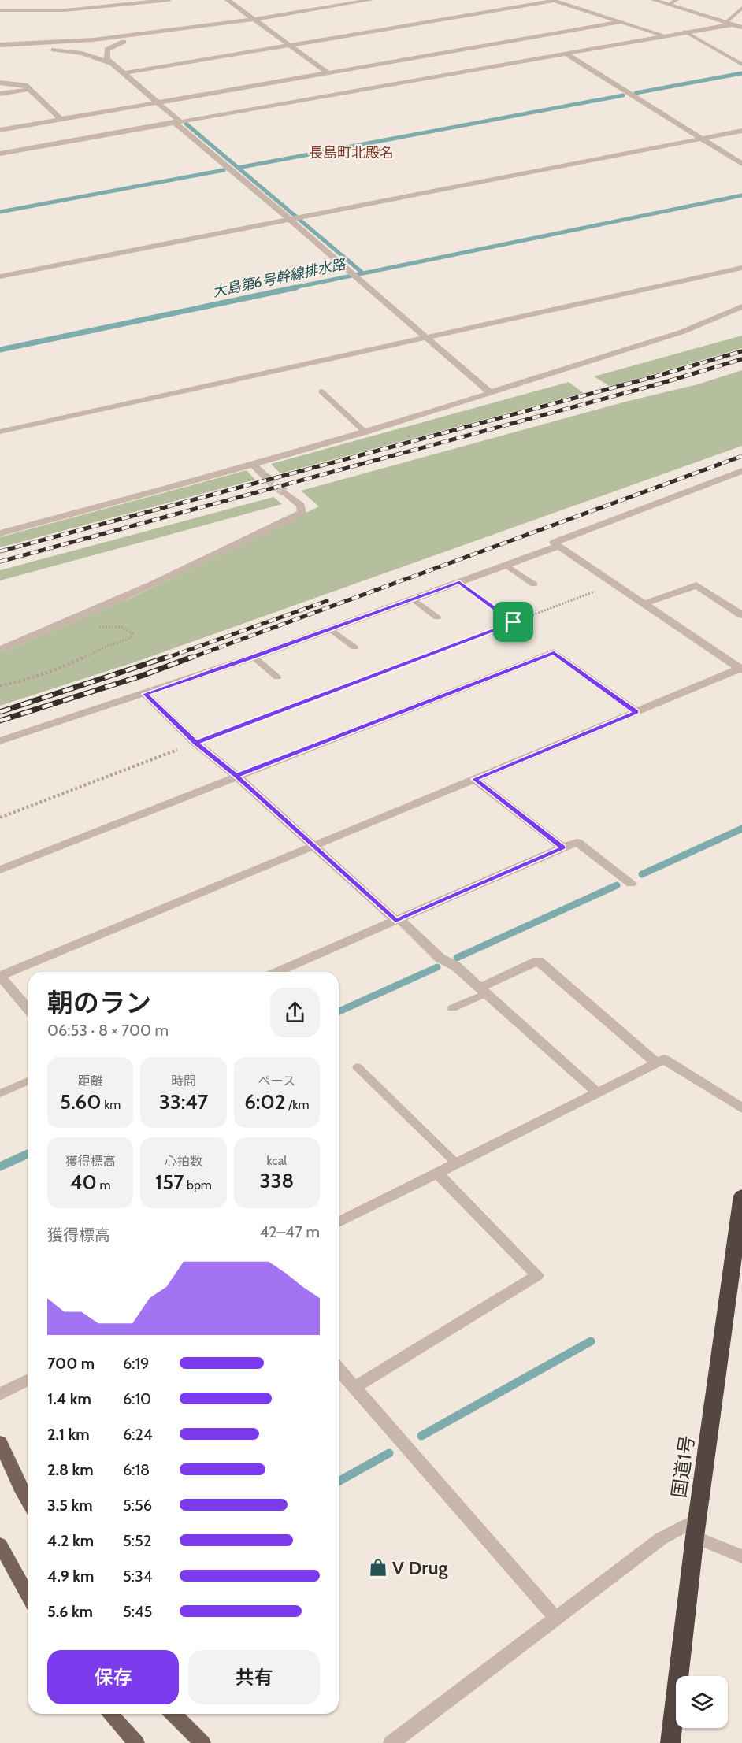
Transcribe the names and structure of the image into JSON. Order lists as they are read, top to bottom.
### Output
{
  "streets": {
    "highway": ["国道1号"]
  },
  "districts": ["長島町北殿名"],
  "water": ["大島第6号幹線排水路"],
  "places": {
    "shop": ["V Drug"]
  },
  "page": {
    "heading": ["朝のラン", "06:53 · 8 × 700 m"],
    "stats": [
      ["距離", "5.60 km"],
      ["時間", "33:47"],
      ["ペース", "6:02 /km"],
      ["獲得標高", "40 m"],
      ["心拍数", "157 bpm"],
      ["kcal", "338"]
    ],
    "chart": ["獲得標高", "42–47 m"],
    "list": [
      {
        "name": "700 m",
        "note": "6:19"
      },
      {
        "name": "1.4 km",
        "note": "6:10"
      },
      {
        "name": "2.1 km",
        "note": "6:24"
      },
      {
        "name": "2.8 km",
        "note": "6:18"
      },
      {
        "name": "3.5 km",
        "note": "5:56"
      },
      {
        "name": "4.2 km",
        "note": "5:52"
      },
      {
        "name": "4.9 km",
        "note": "5:34"
      },
      {
        "name": "5.6 km",
        "note": "5:45"
      }
    ],
    "buttons": ["保存", "共有"]
  }
}
